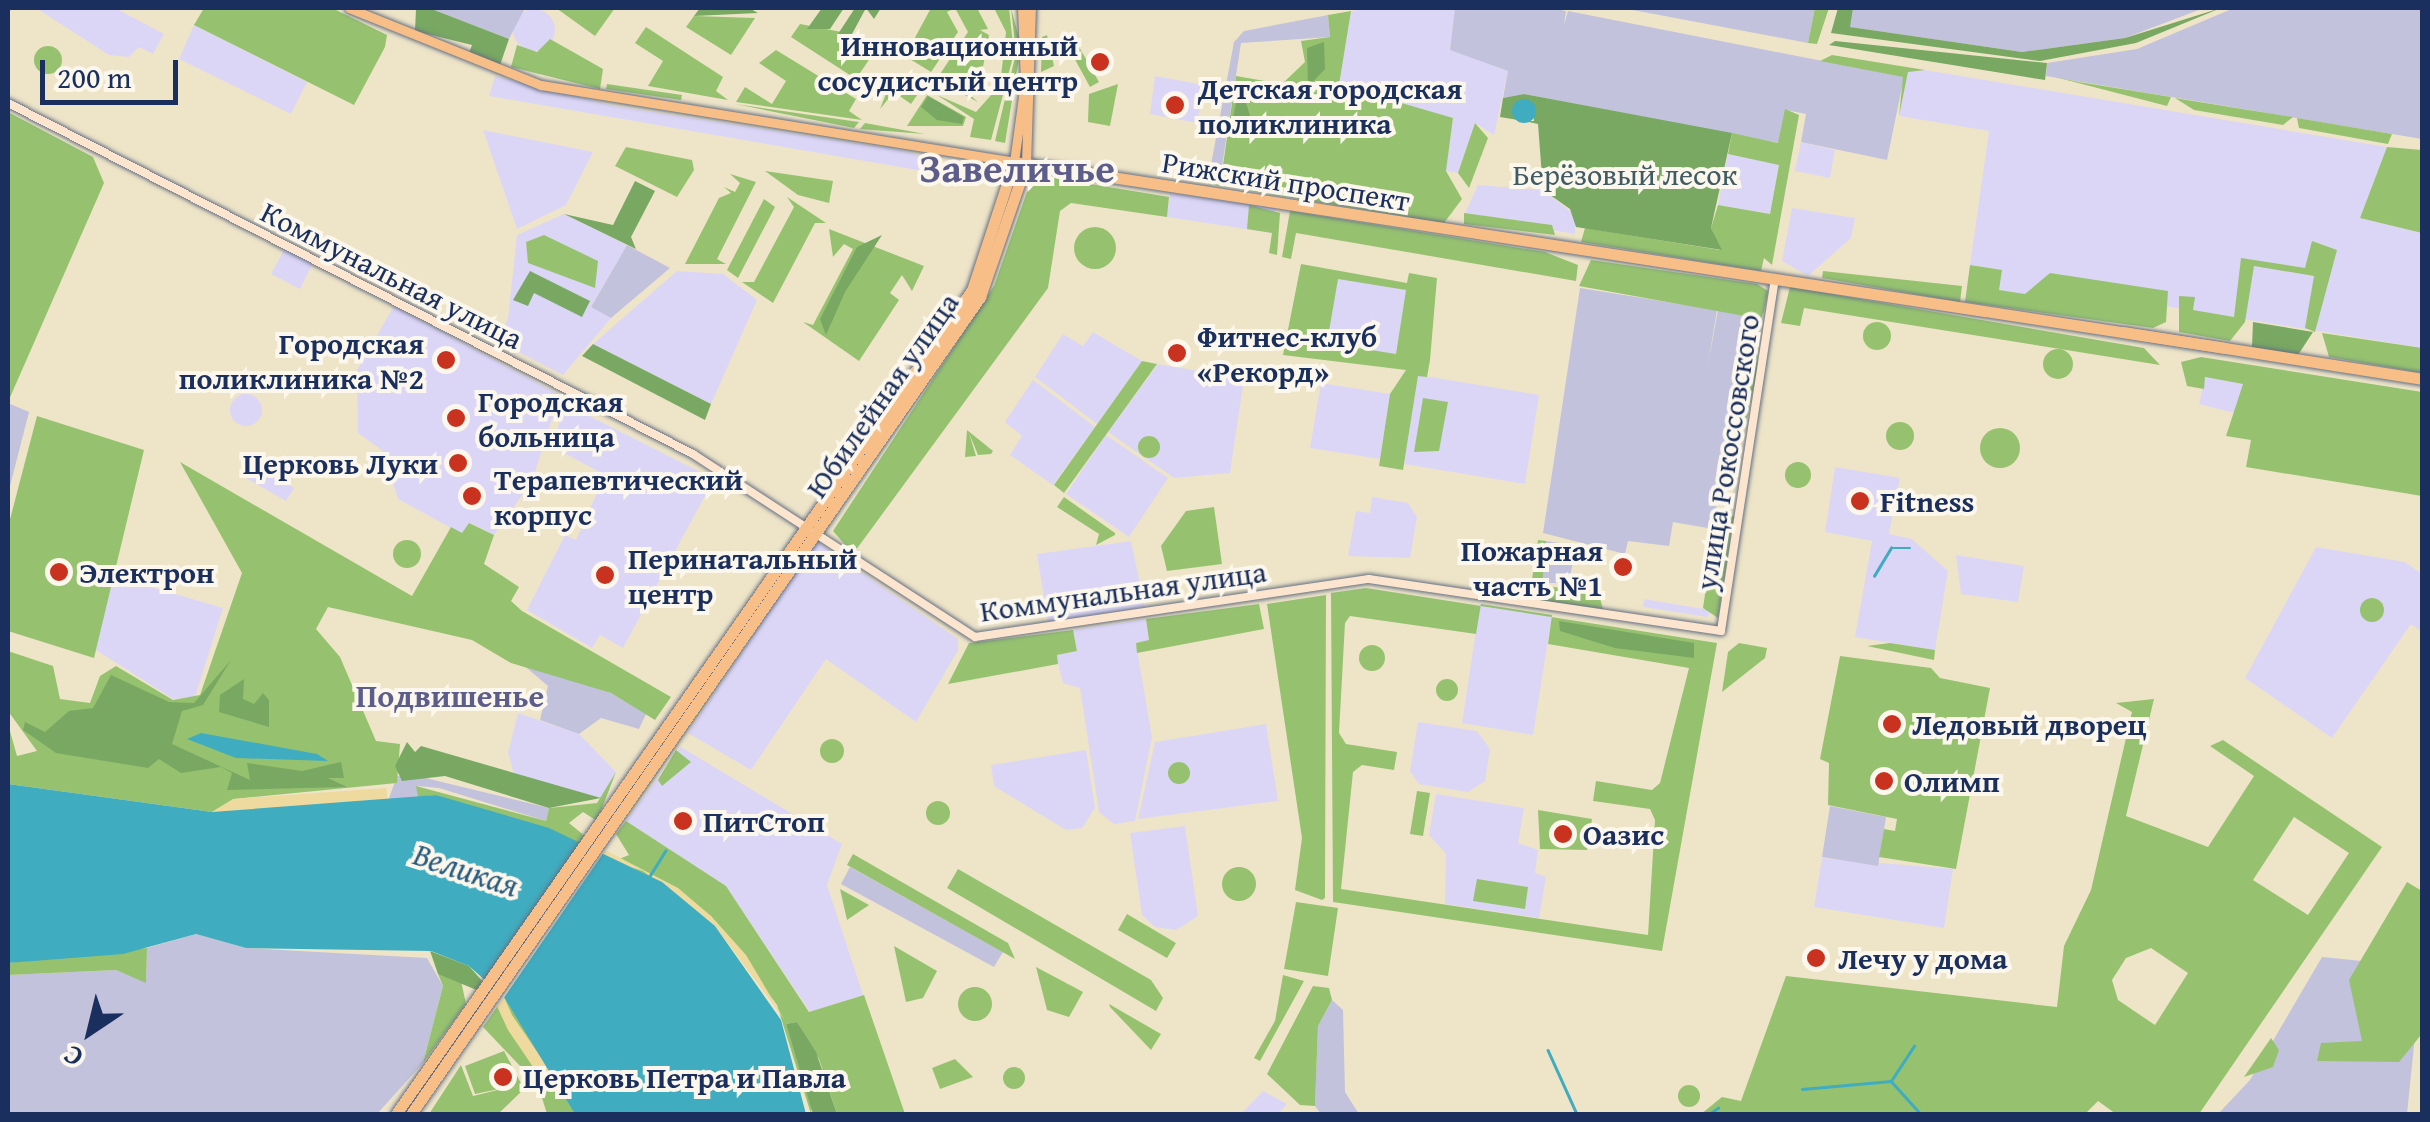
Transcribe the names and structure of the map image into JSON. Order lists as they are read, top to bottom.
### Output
{
  "streets": {
    "highway": ["Рижский проспект", "Юбилейная улица"],
    "main road": ["Коммунальная улица", "улица Рокоссовского"]
  },
  "crossings": [
    ["Рижский проспект", "Юбилейная улица"],
    ["Рижский проспект", "улица Рокоссовского"],
    ["Коммунальная улица", "Юбилейная улица"],
    ["Коммунальная улица", "улица Рокоссовского"]
  ],
  "districts": ["Завеличье", "Подвишенье"],
  "water": ["Великая"],
  "parks": ["Берёзовый лесок"],
  "places": [
    "Инновационный сосудистый центр",
    "Детская городская поликлиника",
    "Фитнес-клуб «Рекорд»",
    "Городская поликлиника №2",
    "Городская больница",
    "Церковь Луки",
    "Терапевтический корпус",
    "Fitness",
    "Пожарная часть №1",
    "Электрон",
    "Перинатальный центр",
    "Ледовый дворец",
    "Олимп",
    "ПитСтоп",
    "Оазис",
    "Лечу у дома",
    "Церковь Петра и Павла"
  ],
  "scale_bar": "200 m",
  "north": "bottom left"
}
